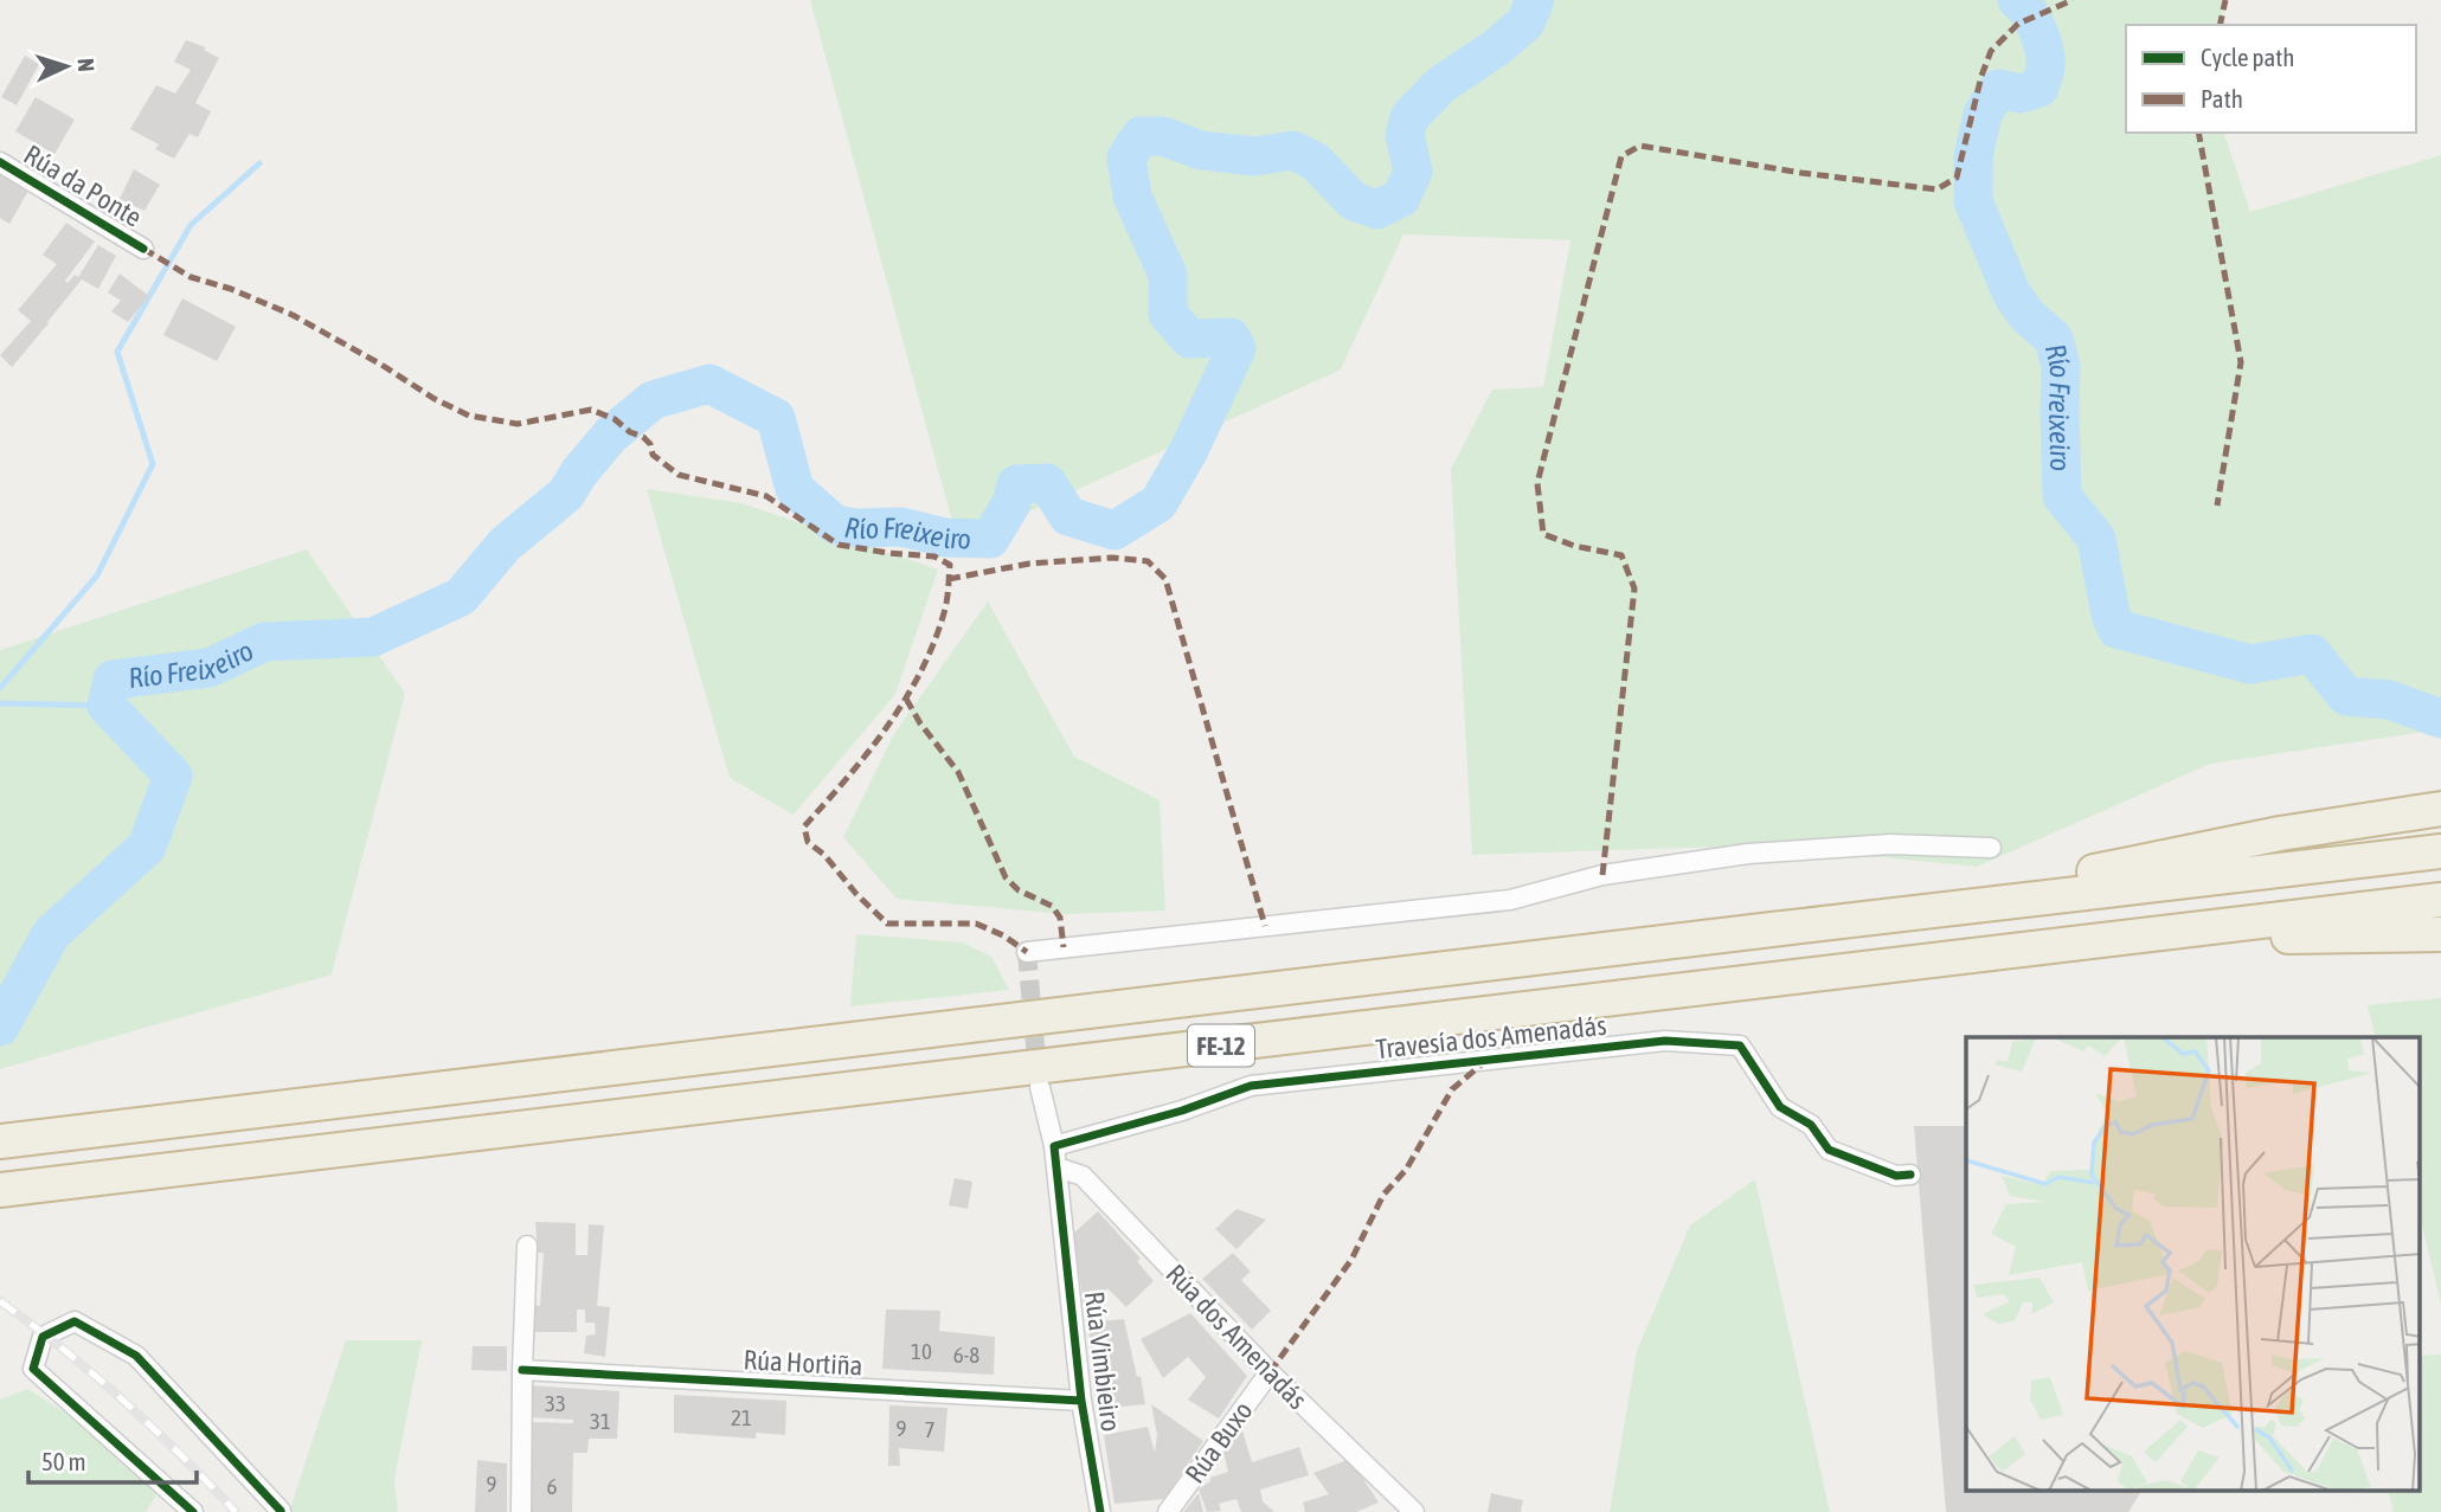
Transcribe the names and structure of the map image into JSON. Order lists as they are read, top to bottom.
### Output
{
  "streets": {
    "highway": ["FE-12"],
    "street": [
      "Rúa da Ponte",
      "Travesía dos Amenadás",
      "Rúa dos Amenadás",
      "Rúa Vimbieiro",
      "Rúa Hortiña",
      "Rúa Buxo"
    ]
  },
  "crossings": [
    ["Rúa dos Amenadás", "Rúa Vimbieiro"],
    ["Rúa dos Amenadás", "Rúa Buxo"],
    ["Rúa Vimbieiro", "Rúa Hortiña"]
  ],
  "water": ["Río Freixeiro"],
  "house_numbers": [
    "10",
    "6-8",
    "33",
    "21",
    "31",
    "9",
    "7",
    "9",
    "6"
  ],
  "legend": ["Cycle path", "Path"],
  "scale_bar": "50 m",
  "north": "right"
}
